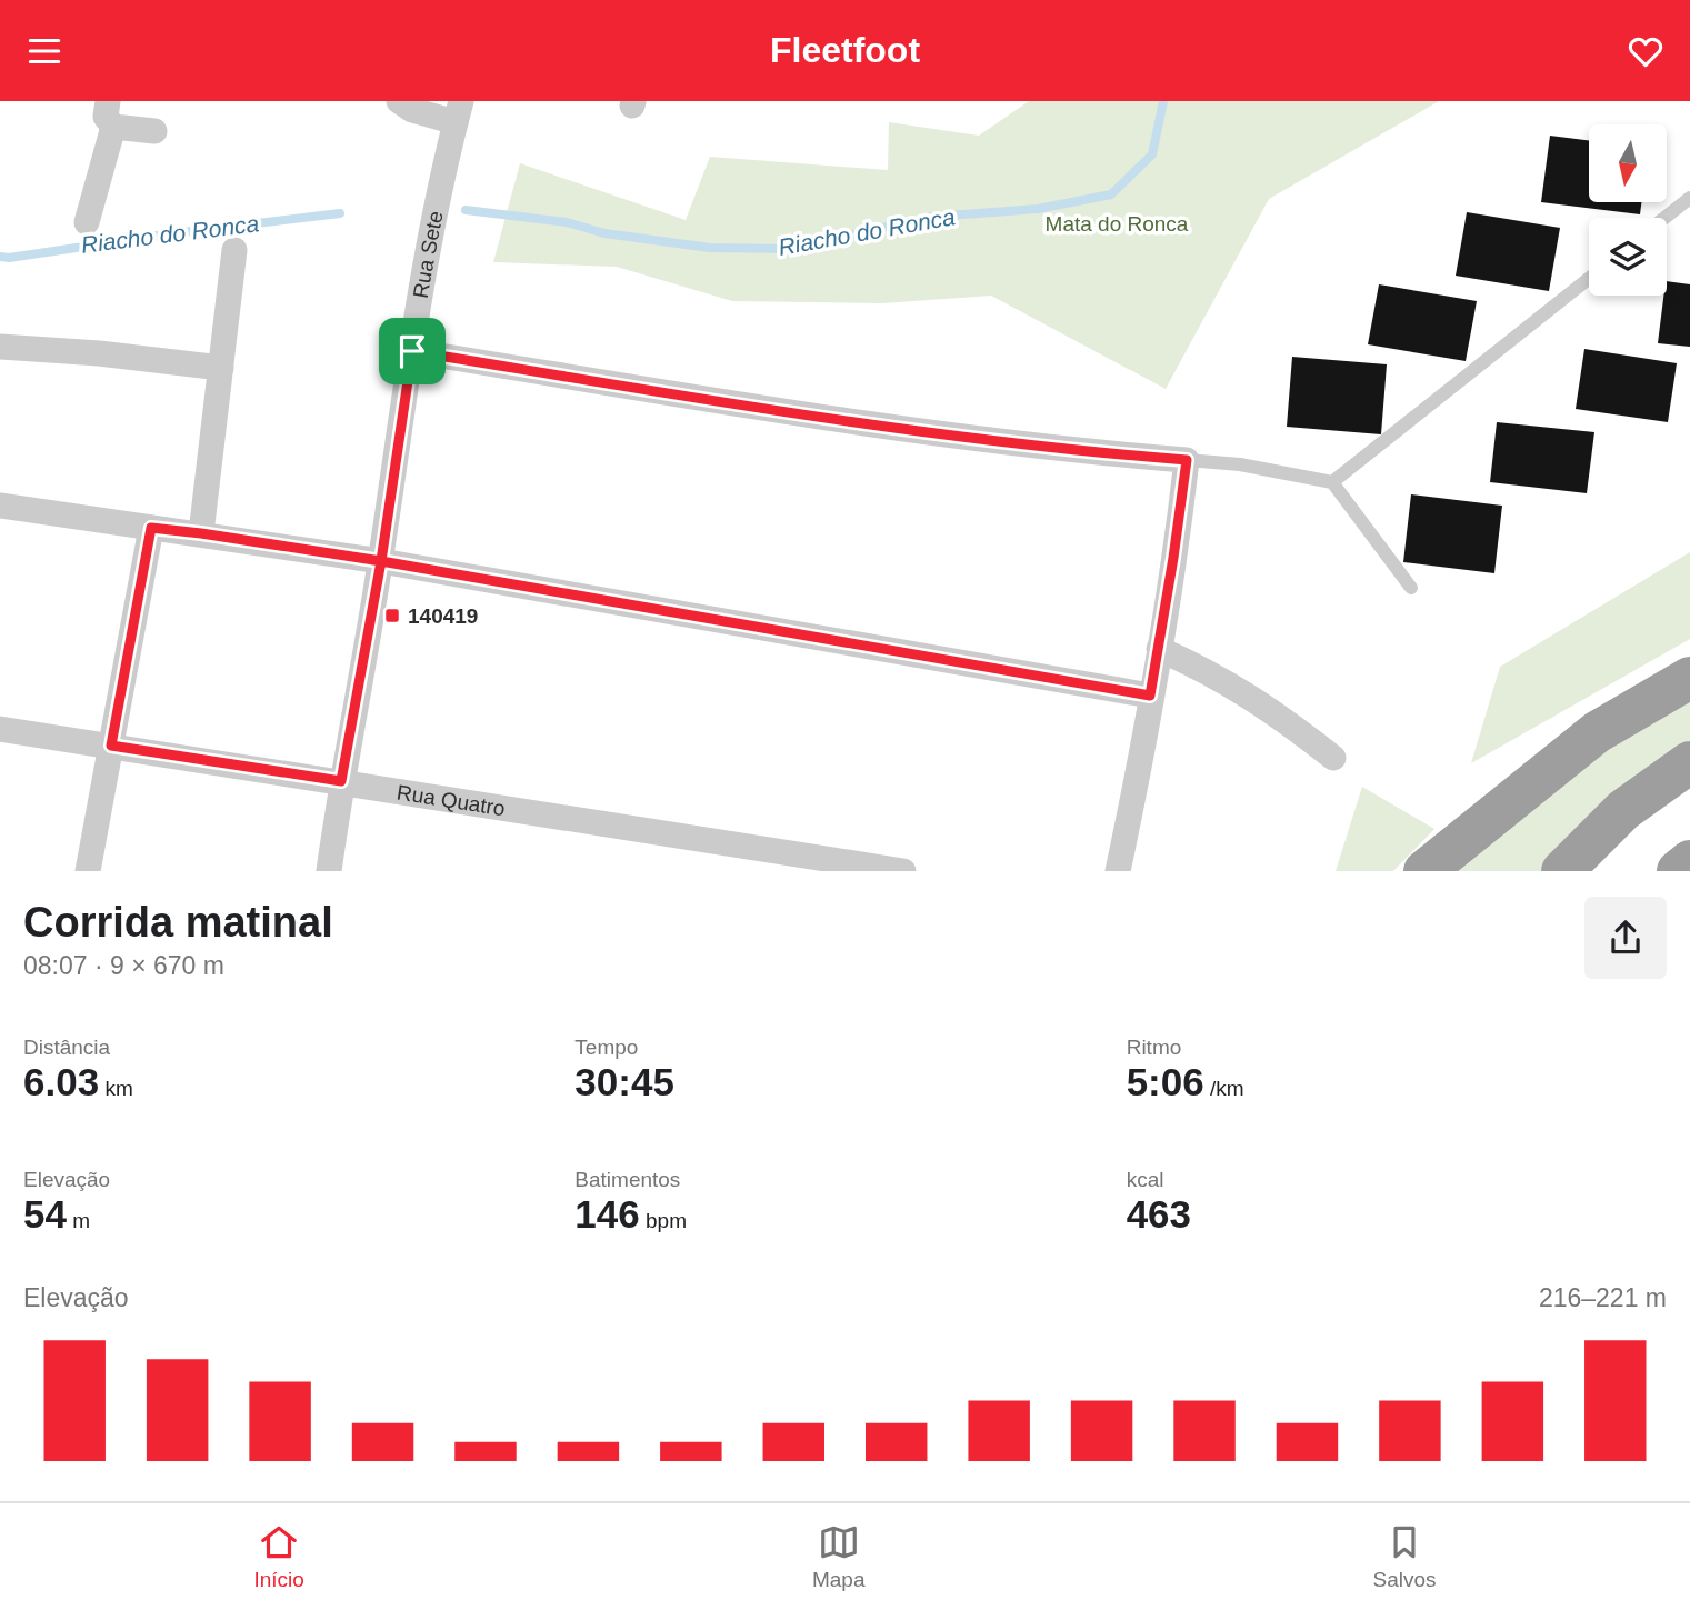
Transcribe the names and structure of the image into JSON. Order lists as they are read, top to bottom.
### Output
{
  "streets": {
    "street": ["Rua Sete", "Rua Quatro"]
  },
  "crossings": [
    ["Rua Sete", "Rua Quatro"]
  ],
  "water": ["Riacho do Ronca"],
  "parks": ["Mata do Ronca"],
  "places": {
    "transit": ["140419"]
  },
  "north": "bottom",
  "page": {
    "header": "Fleetfoot",
    "heading": ["Corrida matinal", "08:07 · 9 × 670 m"],
    "stats": [
      ["Distância", "6.03 km"],
      ["Tempo", "30:45"],
      ["Ritmo", "5:06 /km"],
      ["Elevação", "54 m"],
      ["Batimentos", "146 bpm"],
      ["kcal", "463"]
    ],
    "chart": ["Elevação", "216–221 m"],
    "tabs": ["Início", "Mapa", "Salvos"]
  }
}
